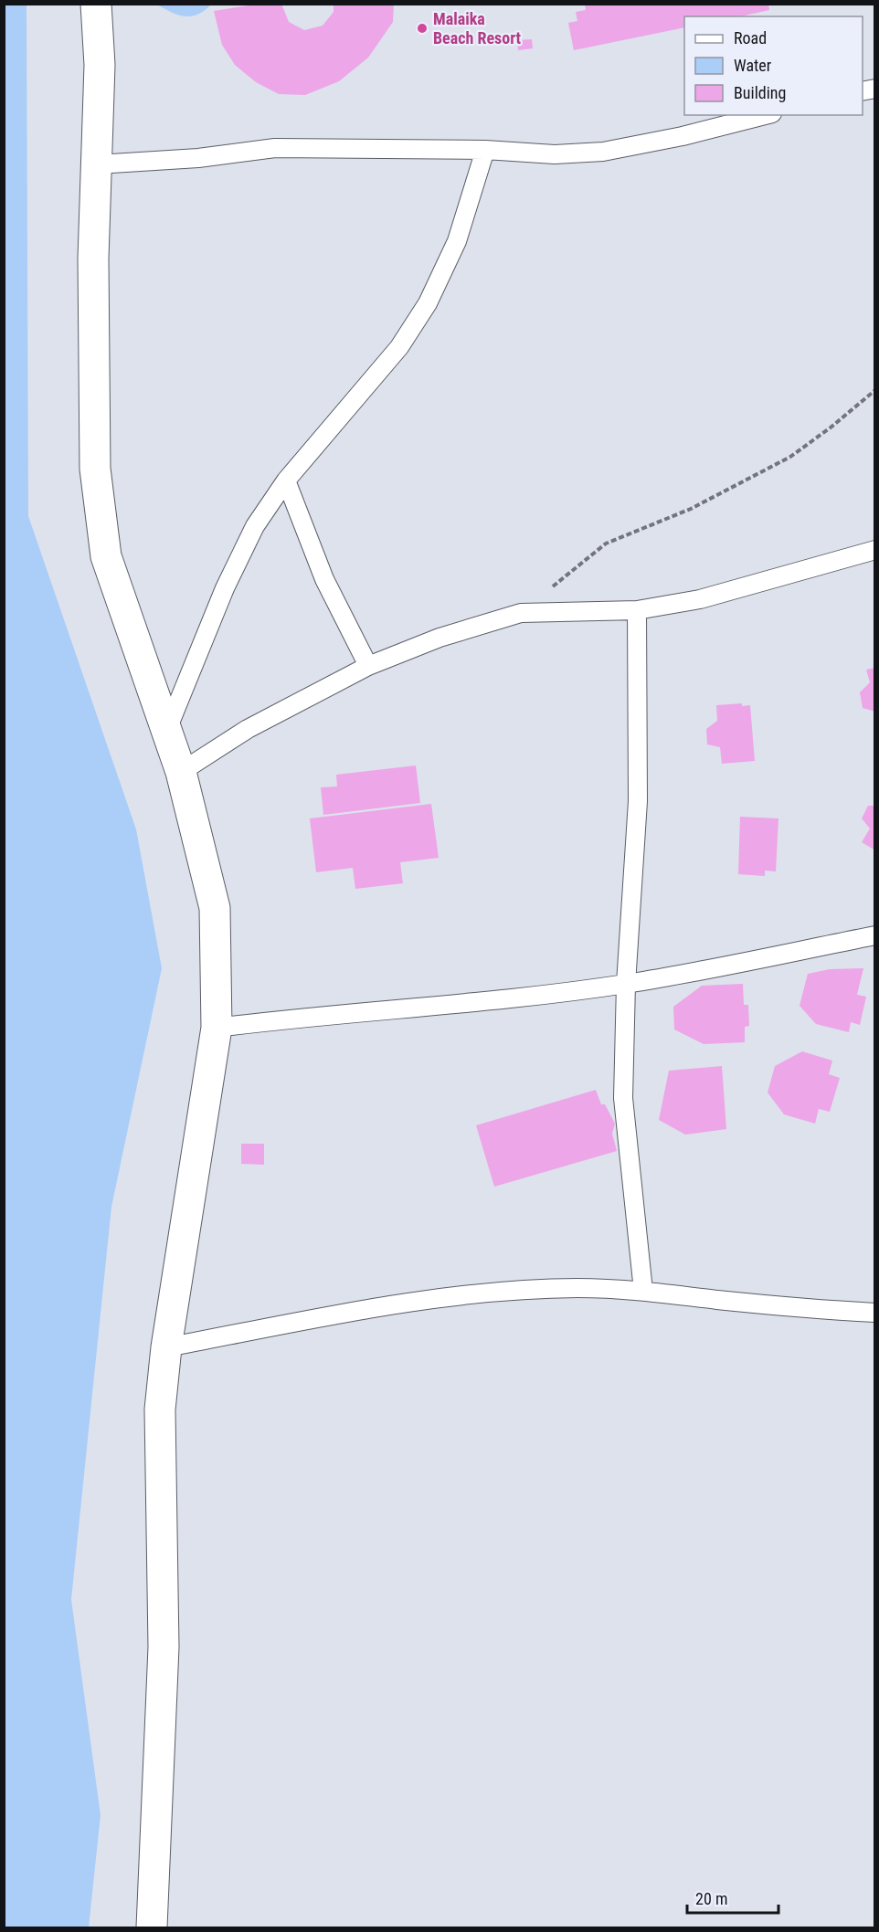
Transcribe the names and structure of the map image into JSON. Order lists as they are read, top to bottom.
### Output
{
  "places": ["Malaika Beach Resort"],
  "legend": ["Road", "Water", "Building"],
  "scale_bar": "20 m"
}
